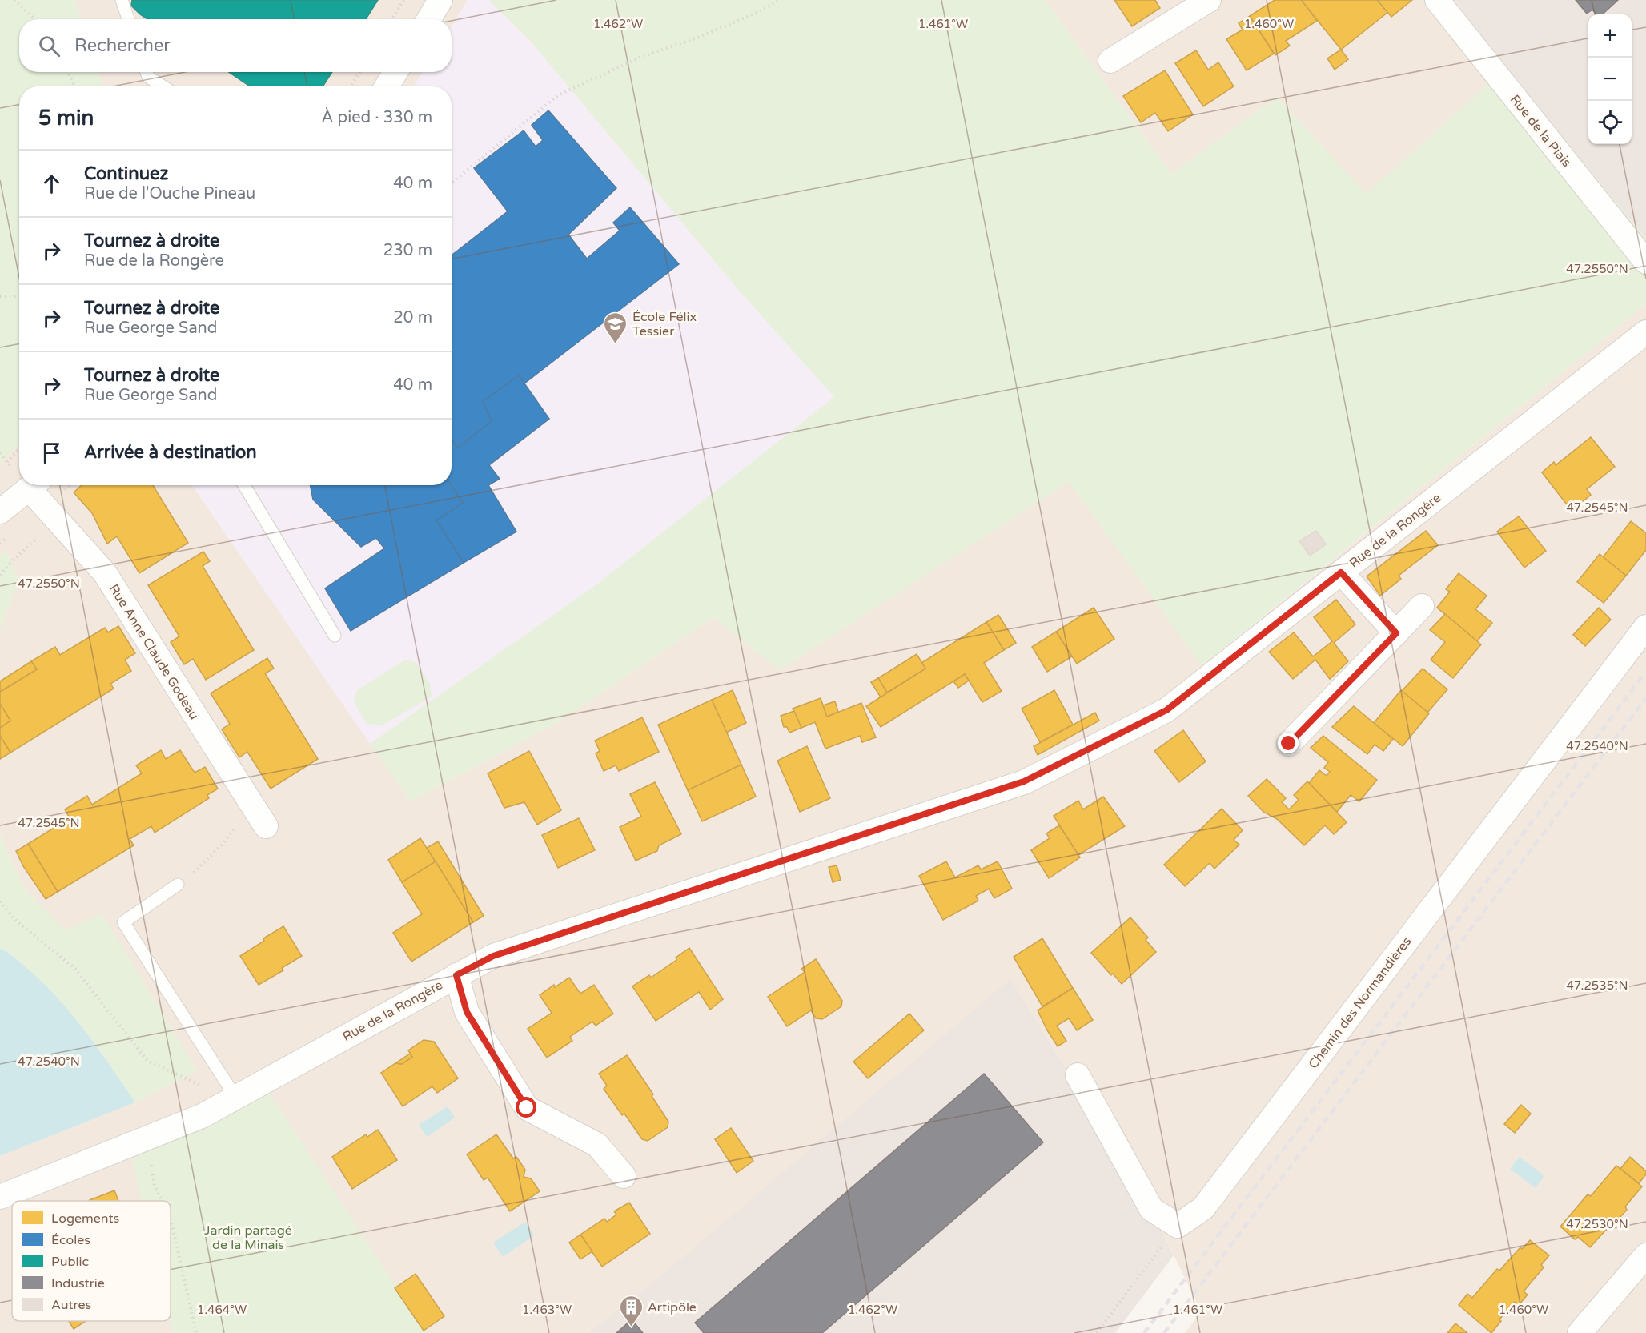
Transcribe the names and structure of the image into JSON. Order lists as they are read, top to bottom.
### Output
{
  "streets": {
    "street": [
      "Rue de la Piais",
      "Rue de la Rongère",
      "Rue Anne Claude Godeau",
      "Chemin des Normandières"
    ]
  },
  "parks": ["Jardin partagé de la Minais"],
  "places": {
    "school or university": ["École Félix Tessier"],
    "building": ["Artipôle"]
  },
  "legend": [
    "Logements",
    "Écoles",
    "Public",
    "Industrie",
    "Autres"
  ],
  "page": {
    "map_buttons": ["+", "−"],
    "search": "Rechercher",
    "heading": ["5 min", "À pied · 330 m"],
    "list": [
      ["Continuez", "Rue de l'Ouche Pineau", "40 m"],
      ["Tournez à droite", "Rue de la Rongère", "230 m"],
      ["Tournez à droite", "Rue George Sand", "20 m"],
      ["Tournez à droite", "Rue George Sand", "40 m"],
      "Arrivée à destination"
    ]
  },
  "coordinates": [
    "1.462°W",
    "1.461°W",
    "1.460°W",
    "47.2550°N",
    "47.2545°N",
    "47.2540°N",
    "47.2535°N",
    "47.2530°N",
    "1.464°W",
    "1.463°W"
  ]
}
